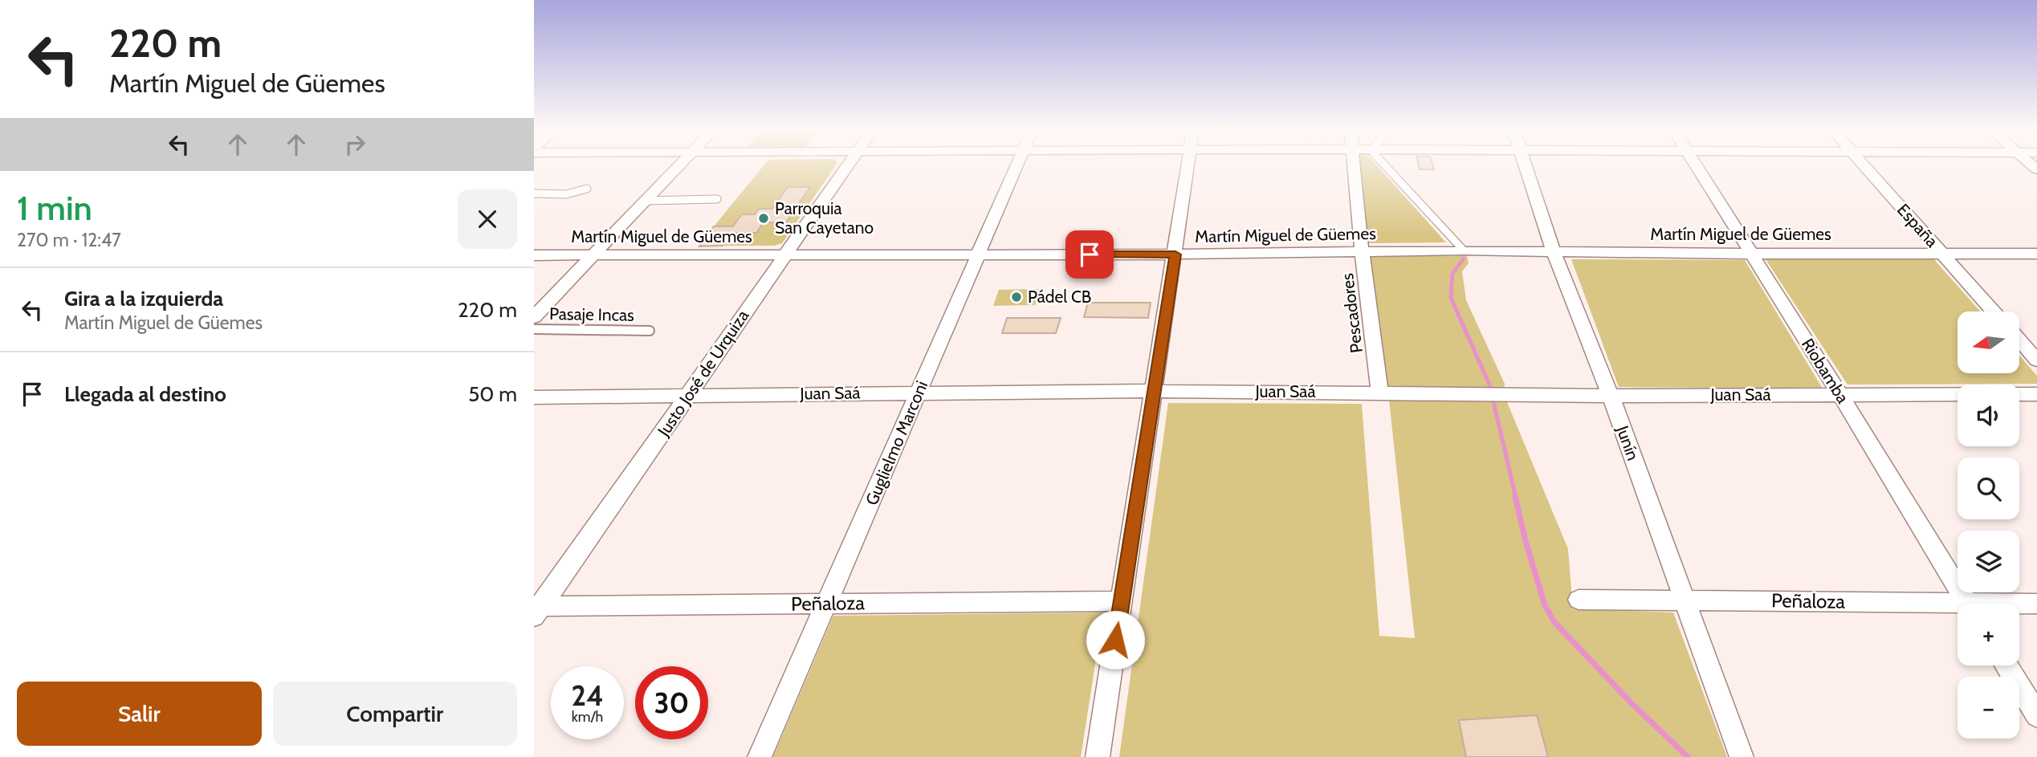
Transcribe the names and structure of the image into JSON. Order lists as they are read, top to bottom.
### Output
{
  "streets": {
    "street": [
      "España",
      "Martín Miguel de Güemes",
      "Pescadores",
      "Riobamba",
      "Justo José de Urquiza",
      "Juan Saá",
      "Guglielmo Marconi",
      "Junín",
      "Peñaloza"
    ],
    "lane": ["Pasaje Incas"]
  },
  "crossings": [
    ["España", "Martín Miguel de Güemes"],
    ["Martín Miguel de Güemes", "Pescadores"],
    ["Martín Miguel de Güemes", "Riobamba"],
    ["Martín Miguel de Güemes", "Justo José de Urquiza"],
    ["Martín Miguel de Güemes", "Guglielmo Marconi"],
    ["Martín Miguel de Güemes", "Junín"],
    ["Pescadores", "Juan Saá"],
    ["Riobamba", "Juan Saá"],
    ["Justo José de Urquiza", "Juan Saá"],
    ["Justo José de Urquiza", "Peñaloza"],
    ["Juan Saá", "Guglielmo Marconi"],
    ["Juan Saá", "Junín"],
    ["Guglielmo Marconi", "Peñaloza"],
    ["Junín", "Peñaloza"]
  ],
  "places": ["Parroquia San Cayetano", "Pádel CB"],
  "north": "left",
  "page": {
    "turn": ["220 m", "Martín Miguel de Güemes"],
    "heading": ["1 min", "270 m · 12:47"],
    "list": [
      {
        "name": "Gira a la izquierda",
        "note": "Martín Miguel de Güemes",
        "value": "220 m"
      },
      {
        "name": "Llegada al destino",
        "value": "50 m"
      }
    ],
    "map_buttons": ["+", "−"],
    "speed": "24 km/h",
    "limit": "30",
    "buttons": ["Salir", "Compartir"]
  }
}
